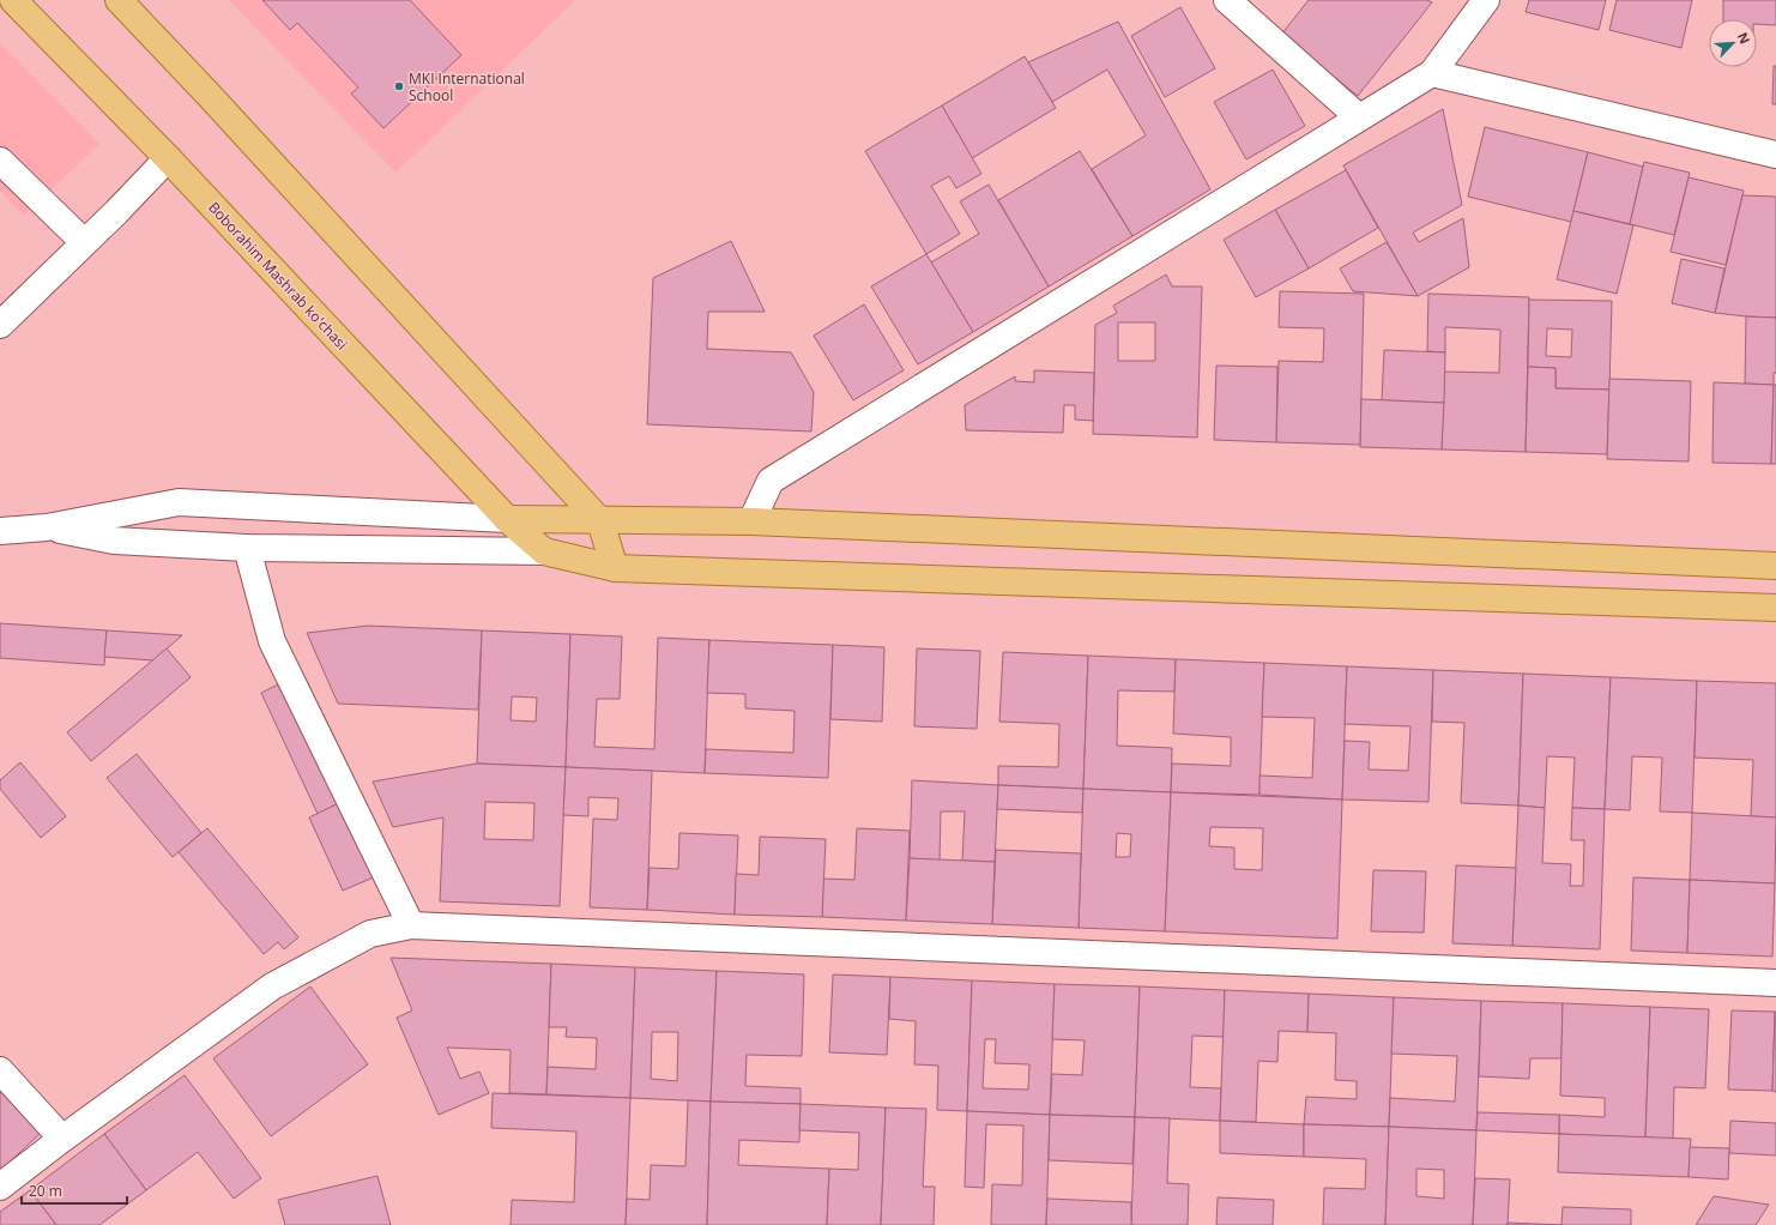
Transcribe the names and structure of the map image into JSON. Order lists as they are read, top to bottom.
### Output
{
  "streets": {
    "main road": ["Boborahim Mashrab ko'chasi"]
  },
  "places": ["MKI International School"],
  "scale_bar": "20 m",
  "north": "top right"
}
